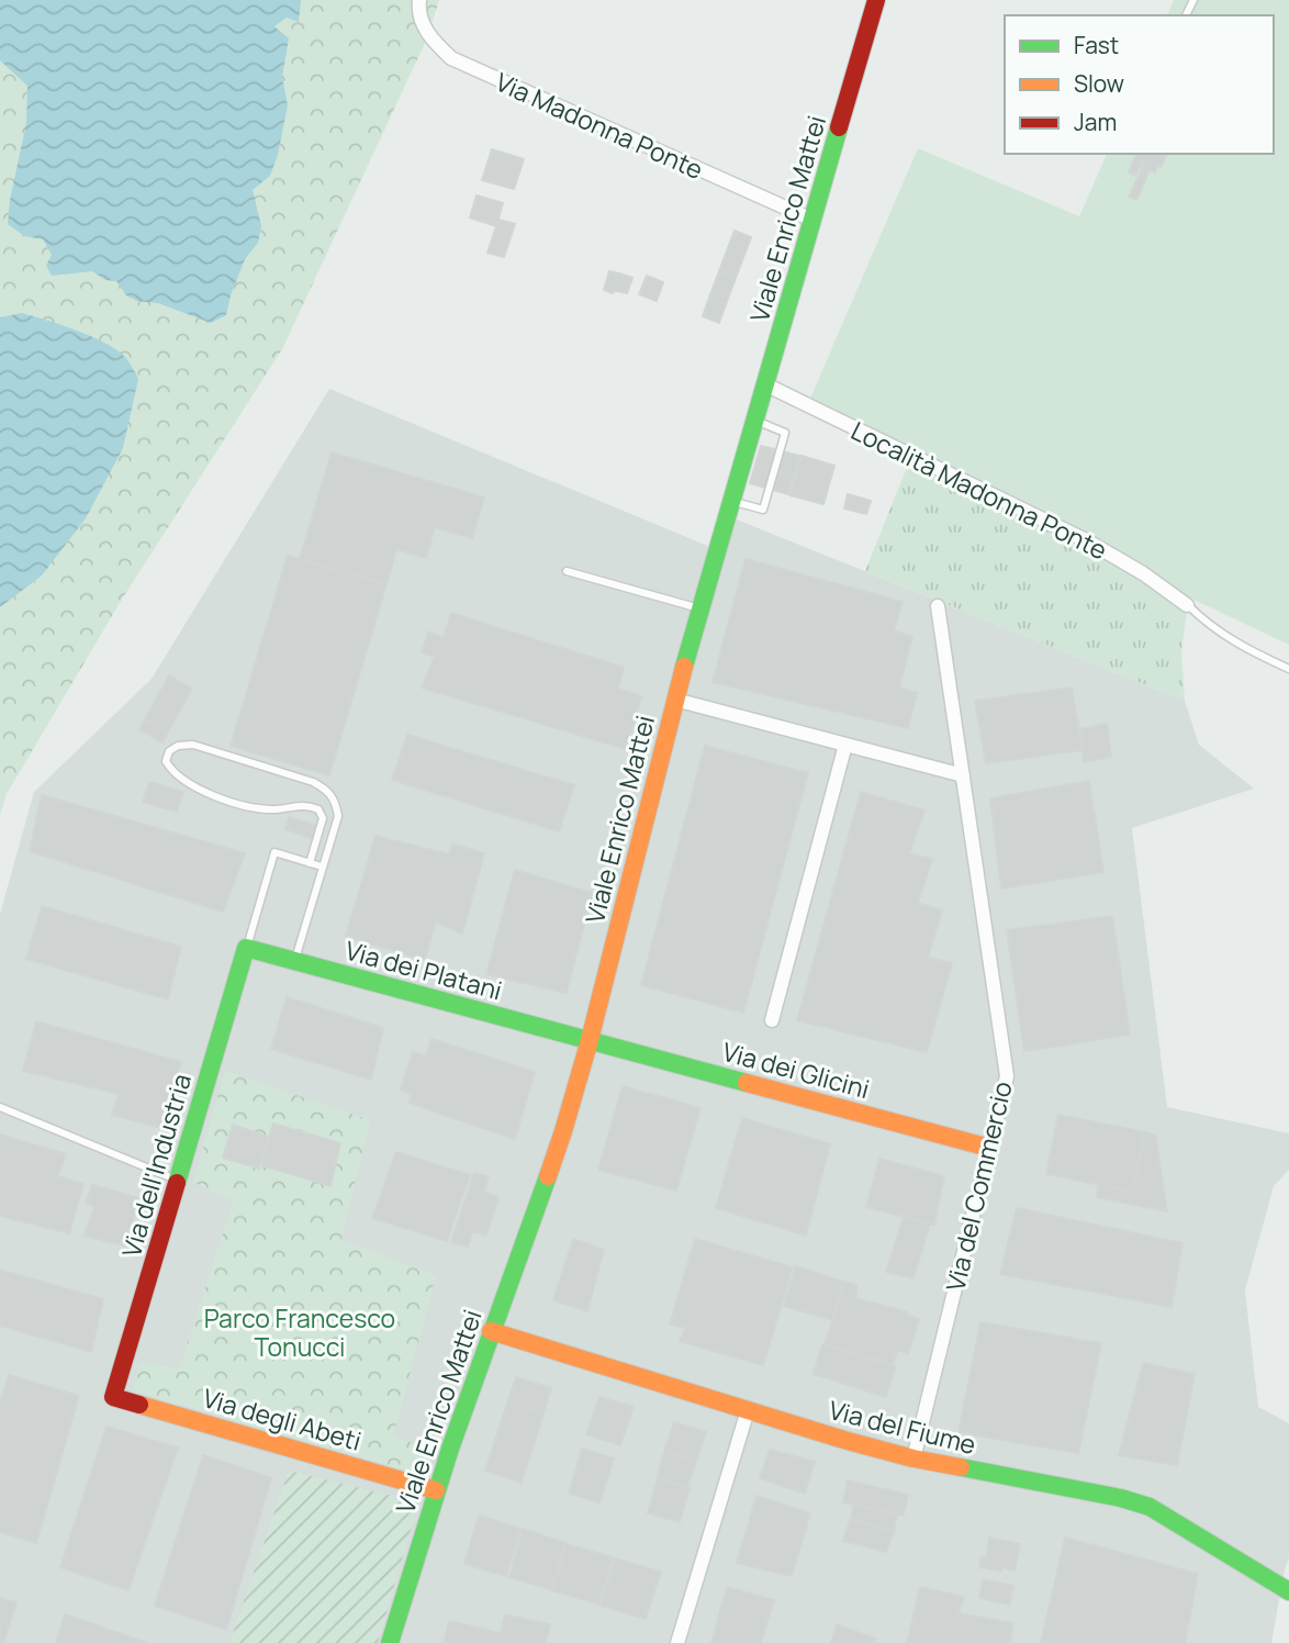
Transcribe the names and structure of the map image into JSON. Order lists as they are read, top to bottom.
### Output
{
  "streets": {
    "street": [
      "Via Madonna Ponte",
      "Viale Enrico Mattei",
      "Località Madonna Ponte",
      "Via dei Platani",
      "Via dei Glicini",
      "Via dell'Industria",
      "Via del Commercio",
      "Via degli Abeti",
      "Via del Fiume"
    ]
  },
  "crossings": [
    ["Via Madonna Ponte", "Viale Enrico Mattei"],
    ["Viale Enrico Mattei", "Località Madonna Ponte"],
    ["Viale Enrico Mattei", "Via dei Platani"],
    ["Viale Enrico Mattei", "Via dei Glicini"],
    ["Viale Enrico Mattei", "Via degli Abeti"],
    ["Viale Enrico Mattei", "Via del Fiume"],
    ["Via dei Platani", "Via dei Glicini"],
    ["Via dei Platani", "Via dell'Industria"],
    ["Via dei Glicini", "Via del Commercio"],
    ["Via dell'Industria", "Via degli Abeti"],
    ["Via del Commercio", "Via del Fiume"]
  ],
  "parks": ["Parco Francesco Tonucci"],
  "legend": ["Fast", "Slow", "Jam"]
}
